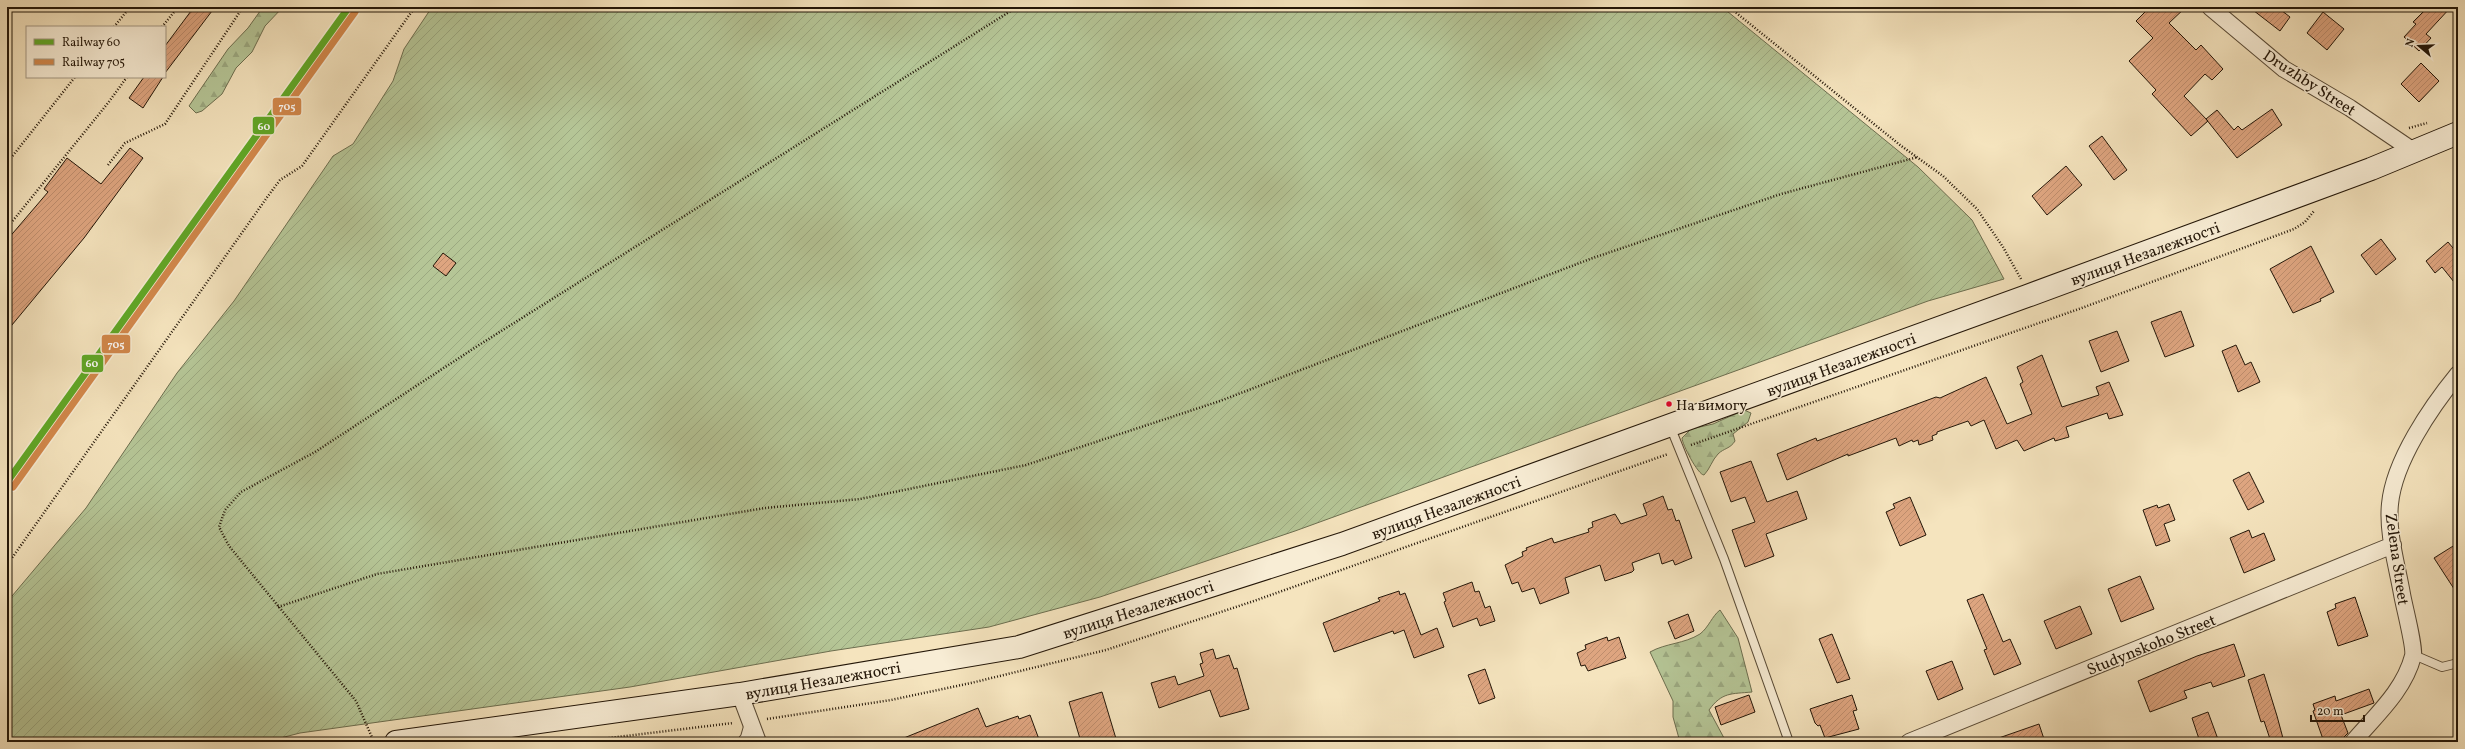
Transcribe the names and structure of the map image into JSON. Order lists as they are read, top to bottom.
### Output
{
  "streets": {
    "street": [
      "Druzhby Street",
      "вулиця Незалежності",
      "Zelena Street",
      "Studynskoho Street"
    ]
  },
  "crossings": [
    ["Druzhby Street", "вулиця Незалежності"],
    ["Zelena Street", "Studynskoho Street"]
  ],
  "places": ["На вимогу"],
  "lines": ["rail line 60", "rail line 705"],
  "legend": ["Railway 60", "Railway 705"],
  "scale_bar": "20 m",
  "north": "left"
}
